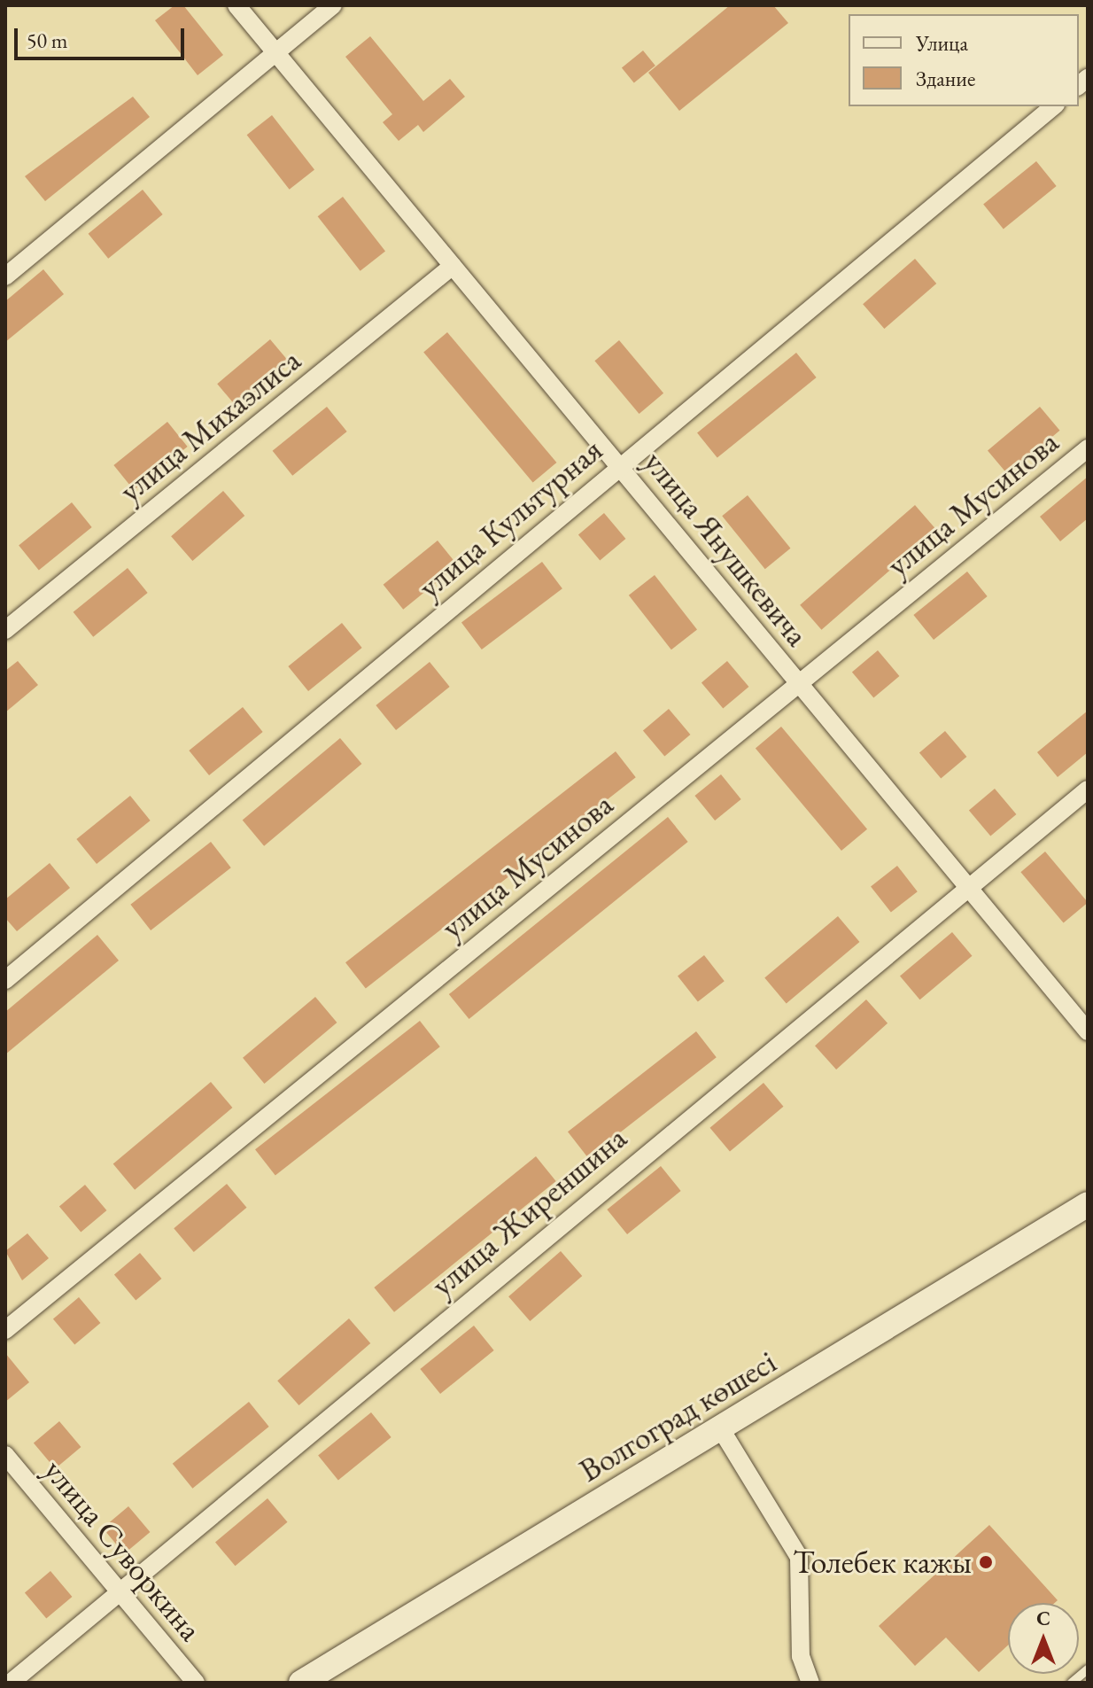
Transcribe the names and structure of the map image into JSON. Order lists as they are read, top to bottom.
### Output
{
  "streets": {
    "main road": ["Волгоград көшесі"],
    "street": [
      "улица Михаэлиса",
      "улица Мусинова",
      "улица Культурная",
      "улица Янушкевича",
      "улица Жиреншина",
      "улица Суворкина"
    ]
  },
  "crossings": [
    ["улица Михаэлиса", "улица Янушкевича"],
    ["улица Мусинова", "улица Янушкевича"],
    ["улица Культурная", "улица Янушкевича"],
    ["улица Янушкевича", "улица Жиреншина"],
    ["улица Жиреншина", "улица Суворкина"]
  ],
  "places": ["Толебек кажы"],
  "legend": ["Улица", "Здание"],
  "scale_bar": "50 m",
  "north": "top"
}
